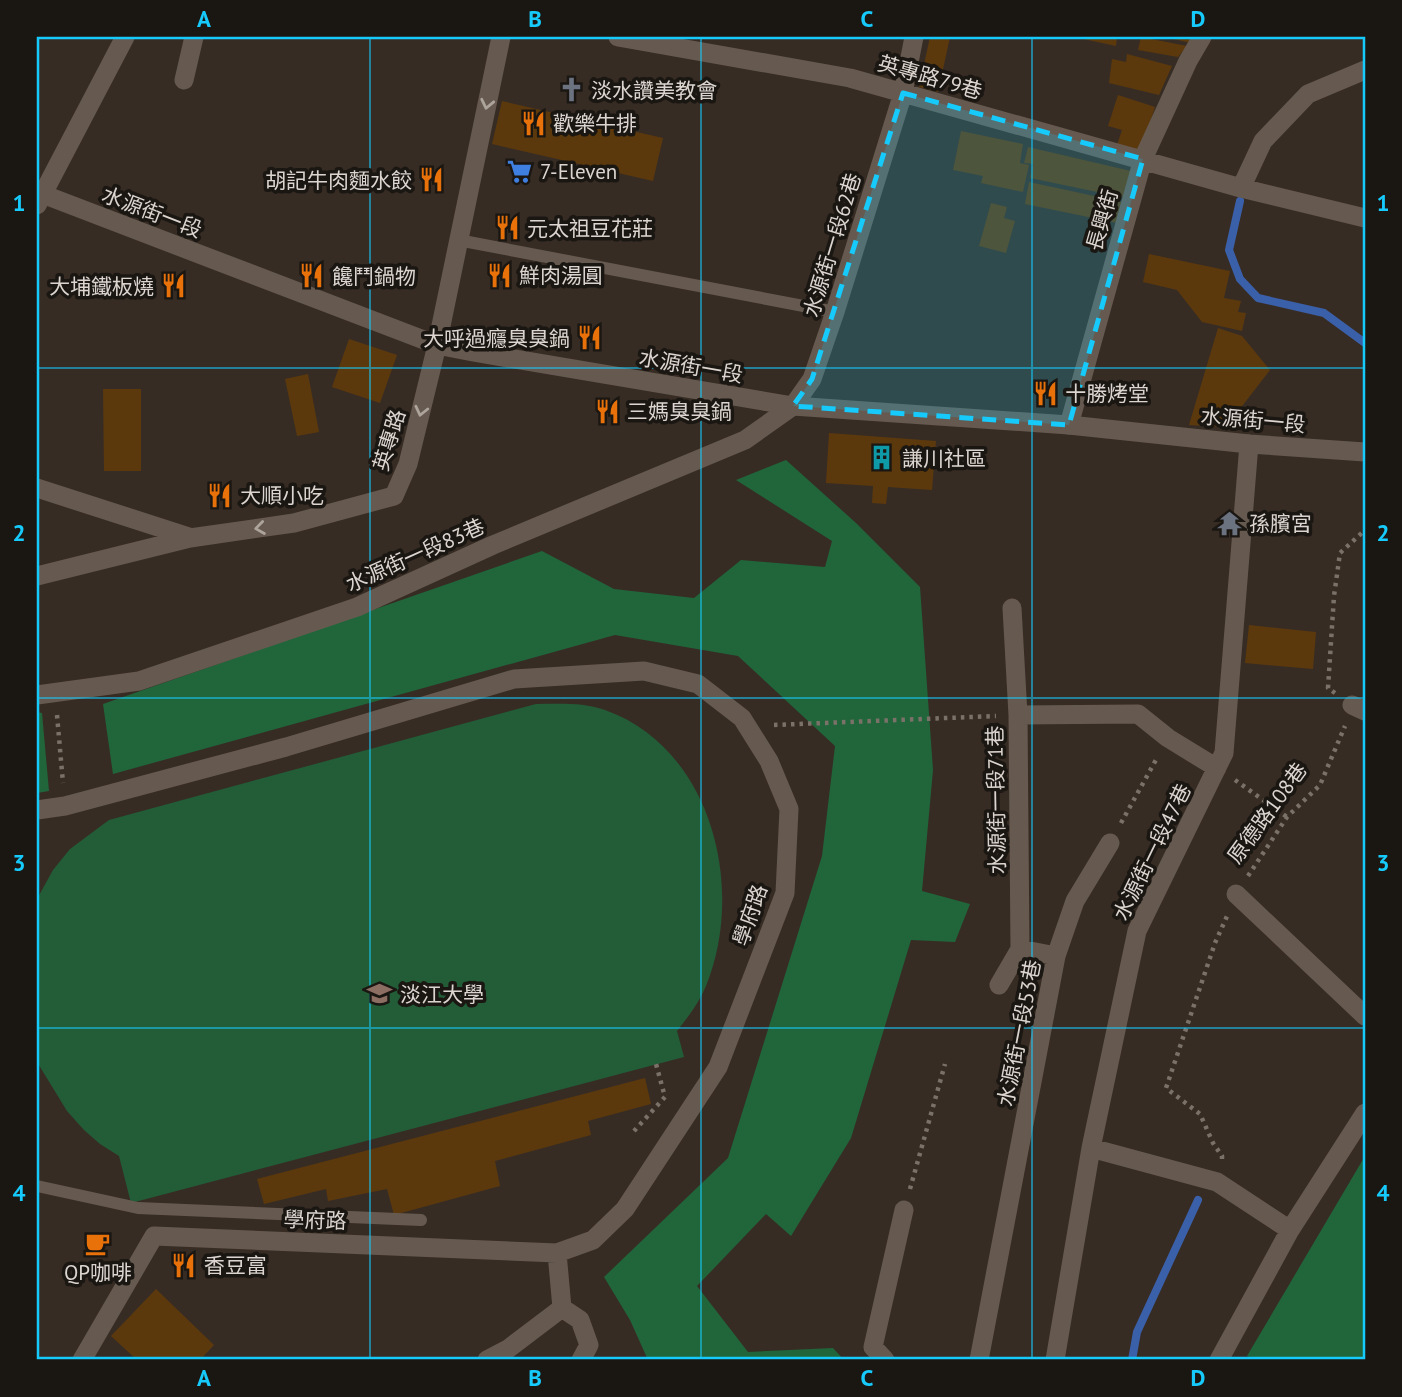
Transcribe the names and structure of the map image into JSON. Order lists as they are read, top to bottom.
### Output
{
  "streets": {
    "street": [
      "英專路79巷",
      "水源街一段",
      "長興街",
      "水源街一段62巷",
      "英專路",
      "水源街一段83巷",
      "水源街一段71巷",
      "原德路108巷",
      "水源街一段47巷",
      "學府路",
      "水源街一段53巷"
    ]
  },
  "crossings": [
    ["英專路79巷", "長興街"],
    ["英專路79巷", "水源街一段62巷"],
    ["水源街一段", "長興街"],
    ["水源街一段", "水源街一段62巷"],
    ["水源街一段", "英專路"],
    ["水源街一段", "水源街一段83巷"],
    ["水源街一段", "水源街一段47巷"],
    ["水源街一段62巷", "水源街一段83巷"]
  ],
  "one_way": ["英專路"],
  "places": {
    "church": ["淡水讚美教會"],
    "restaurant": [
      "歡樂牛排",
      "胡記牛肉麵水餃",
      "元太祖豆花莊",
      "鮮肉湯圓",
      "饞鬥鍋物",
      "大埔鐵板燒",
      "大呼過癮臭臭鍋",
      "十勝烤堂",
      "三媽臭臭鍋",
      "大順小吃",
      "香豆富"
    ],
    "supermarket": ["7-Eleven"],
    "building": ["謙川社區"],
    "temple": ["孫臏宮"],
    "school or university": ["淡江大學"],
    "cafe": ["QP咖啡"]
  },
  "grid": {
    "columns": [
      "A",
      "B",
      "C",
      "D"
    ],
    "rows": [
      "1",
      "2",
      "3",
      "4"
    ]
  }
}
